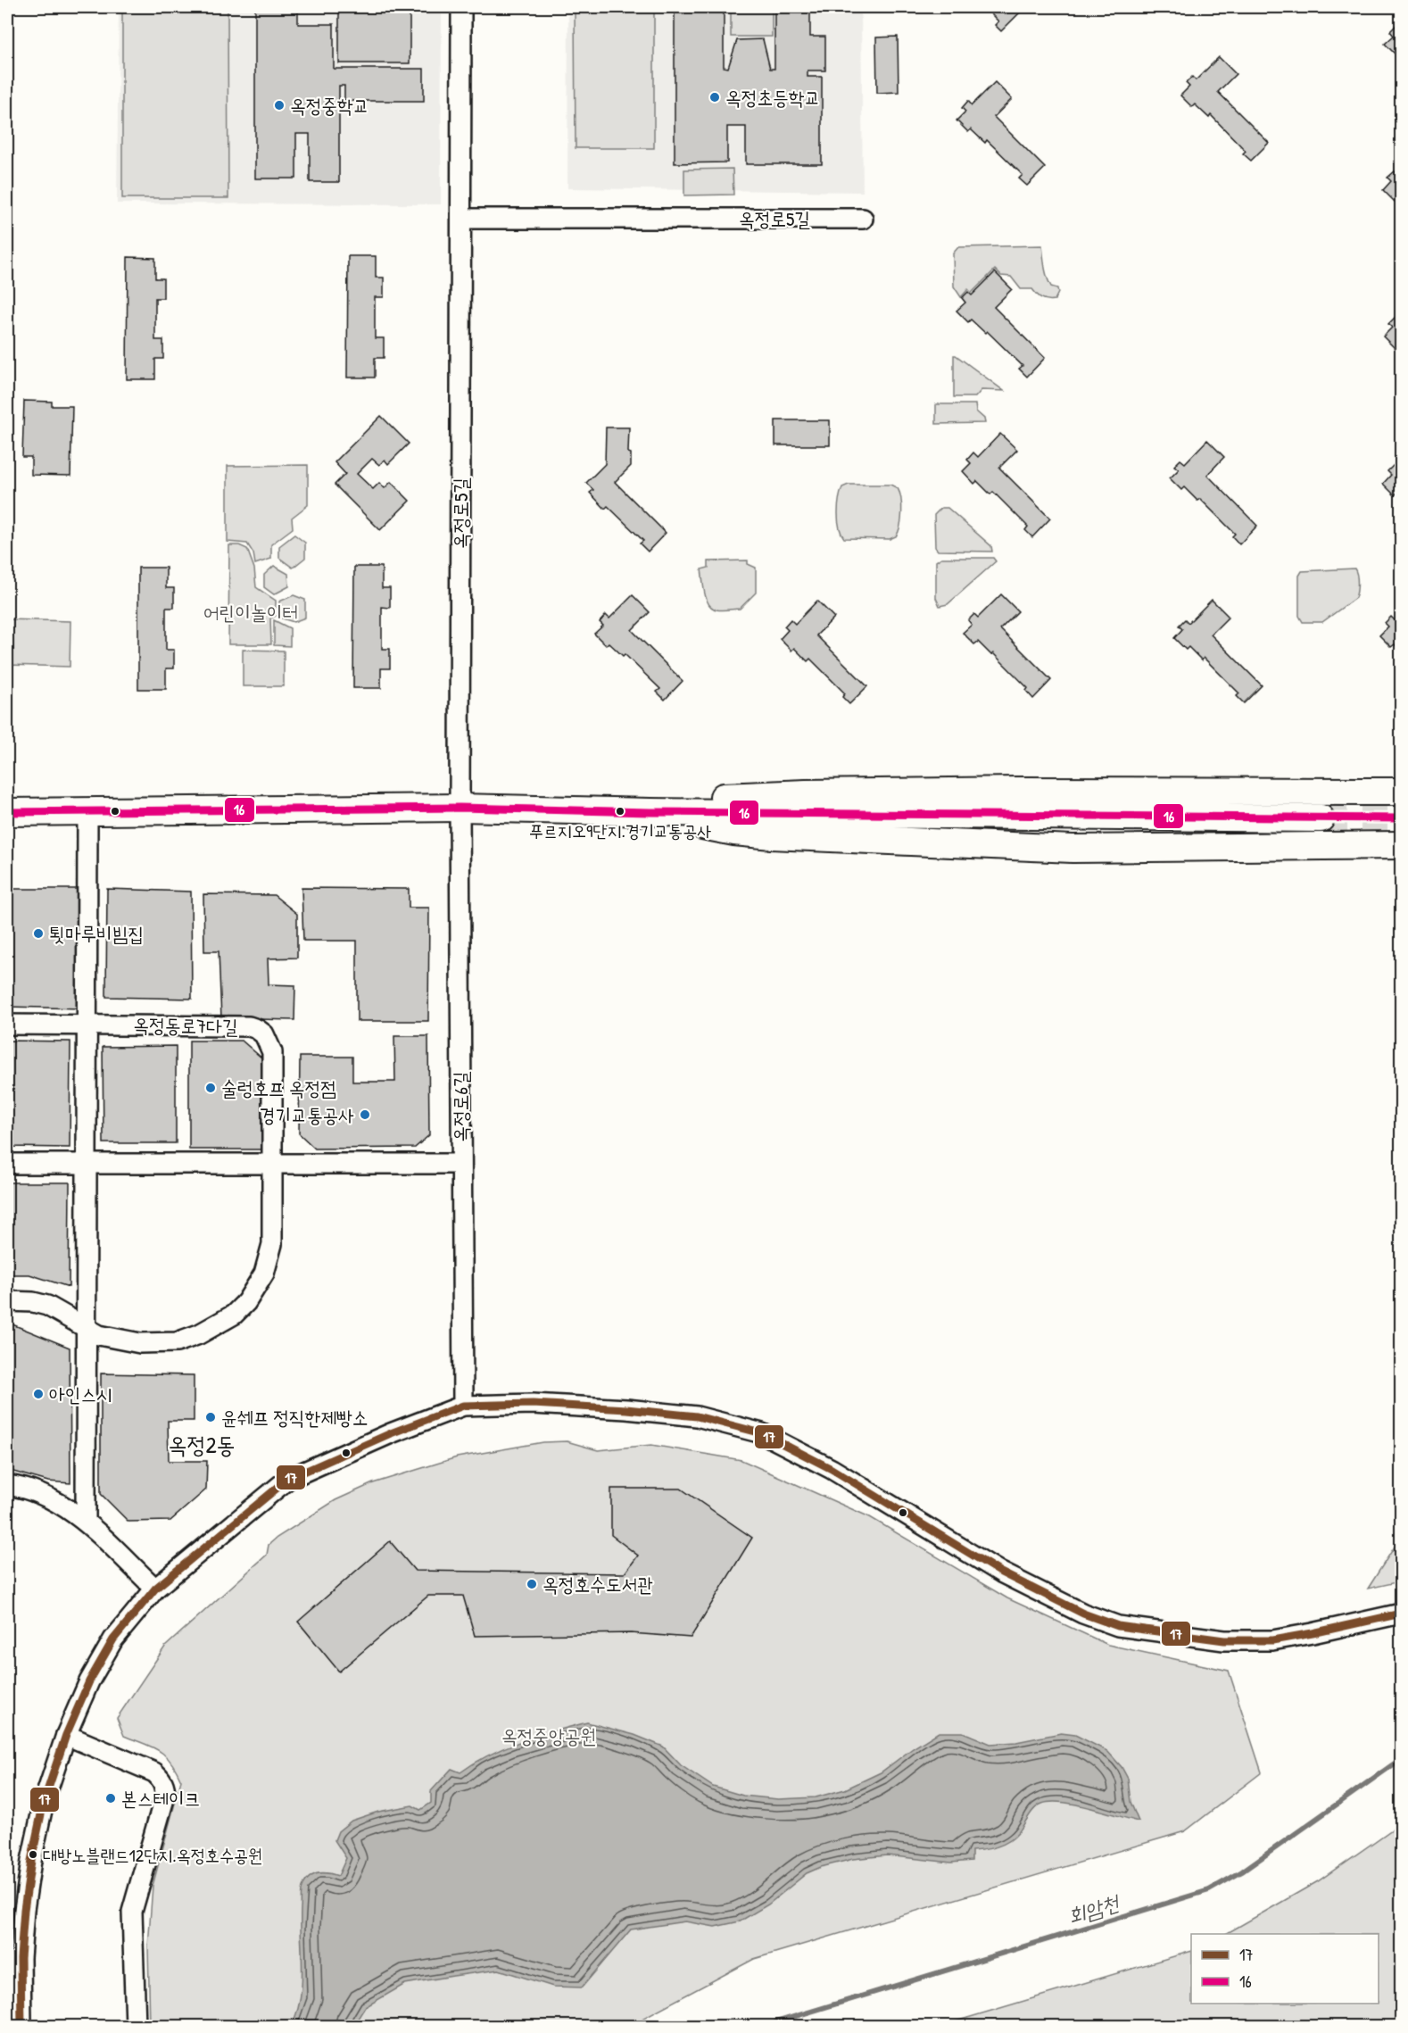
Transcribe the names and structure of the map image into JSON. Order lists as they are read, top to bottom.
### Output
{
  "streets": {
    "street": ["옥정로5길", "옥정동로7다길", "옥정로6길"]
  },
  "crossings": [
    ["옥정로5길", "옥정로6길"]
  ],
  "districts": ["옥정2동"],
  "water": ["회암천"],
  "parks": ["어린이놀이터", "옥정중앙공원"],
  "places": [
    "옥정초등학교",
    "옥정중학교",
    "푸르지오9단지.경기교통공사",
    "툇마루비빔집",
    "술렁호프 옥정점",
    "경기교통공사",
    "아인스시",
    "윤쉐프 정직한제빵소",
    "옥정호수도서관",
    "본스테이크",
    "대방노블랜드12단지.옥정호수공원"
  ],
  "lines": ["transit line 16", "transit line 17"],
  "legend": ["17", "16"]
}
